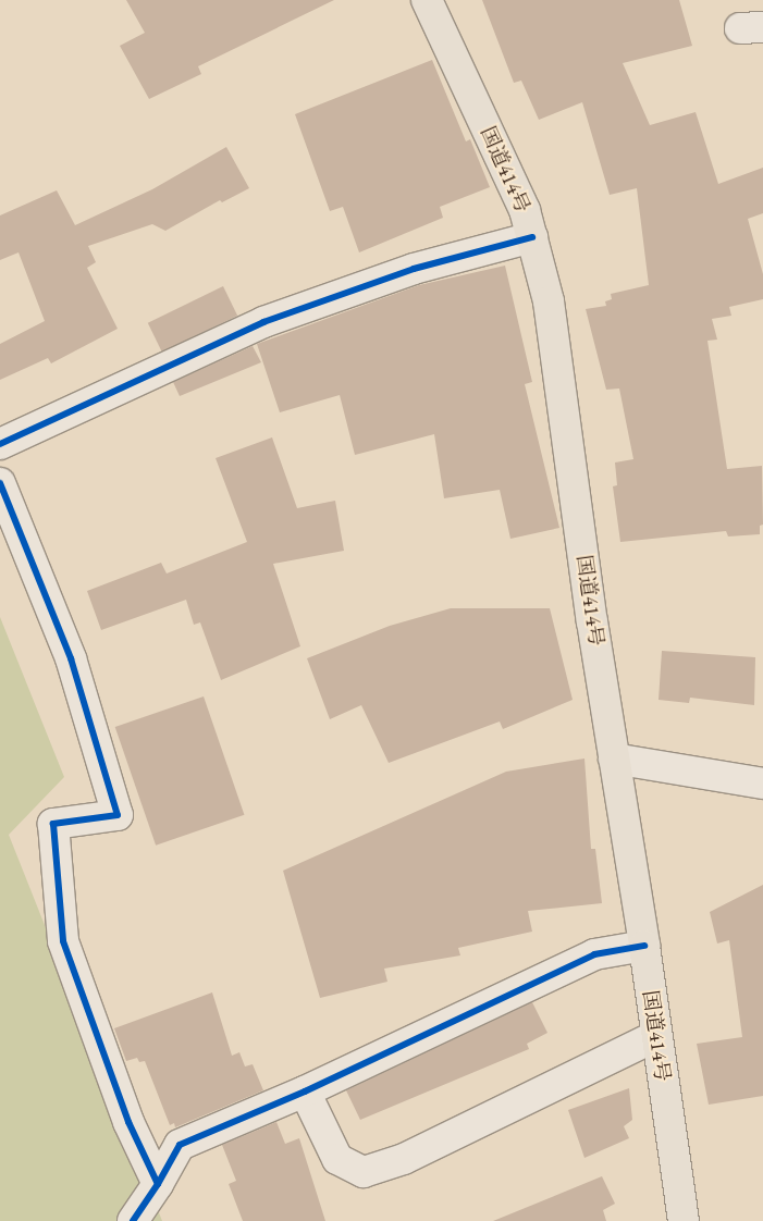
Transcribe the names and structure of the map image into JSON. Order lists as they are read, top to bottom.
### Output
{
  "streets": {
    "highway": ["国道414号"]
  }
}
